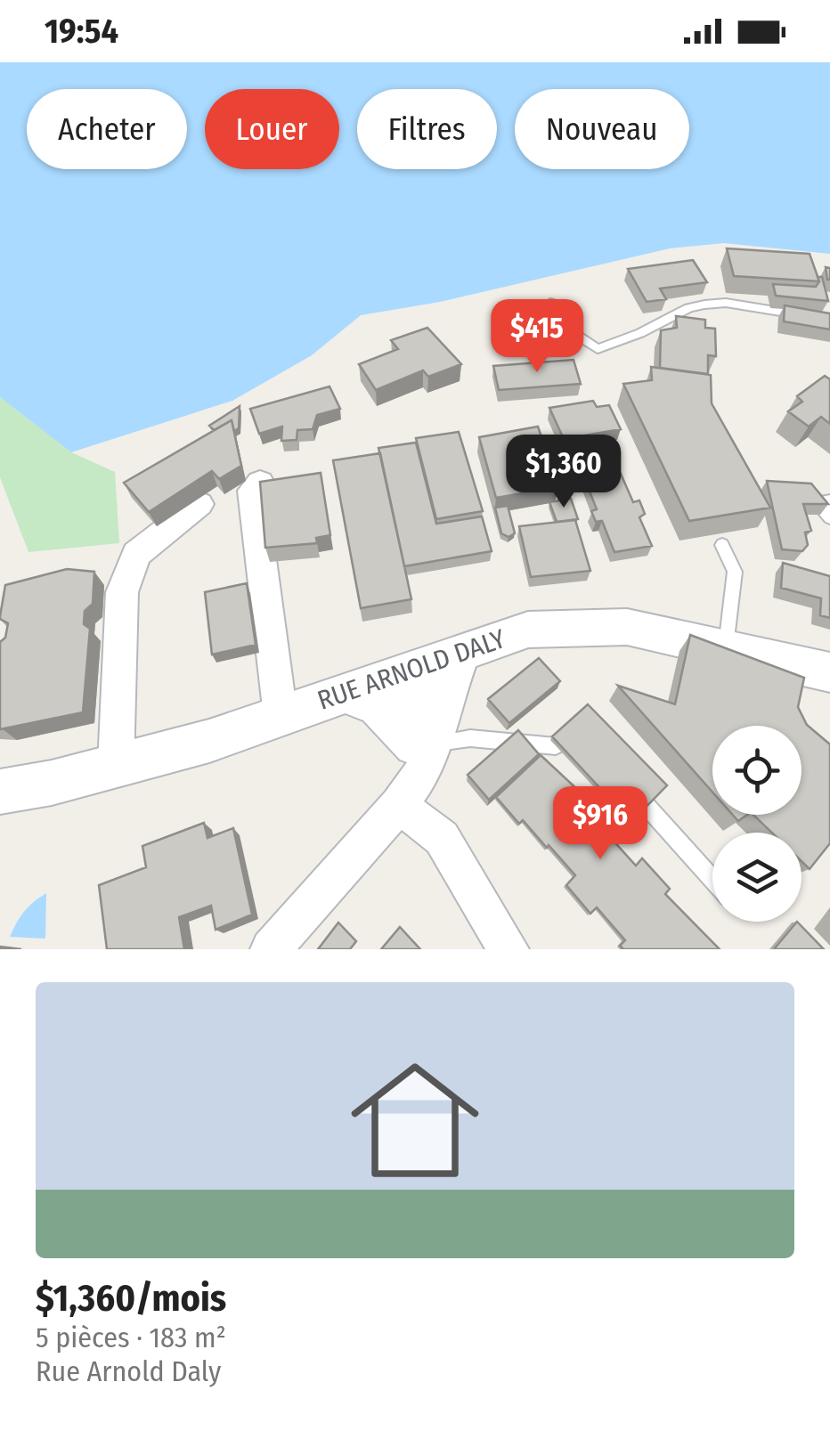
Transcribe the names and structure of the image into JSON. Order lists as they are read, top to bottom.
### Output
{
  "streets": {
    "street": ["RUE ARNOLD DALY"]
  },
  "page": {
    "status": "19:54",
    "chip": [
      "Acheter",
      "Louer",
      "Filtres",
      "Nouveau"
    ],
    "price": ["$415", "$1,360", "$916"],
    "list": [
      {
        "name": "$1,360/mois",
        "note": "5 pièces · 183 m² · Rue Arnold Daly"
      }
    ]
  }
}
